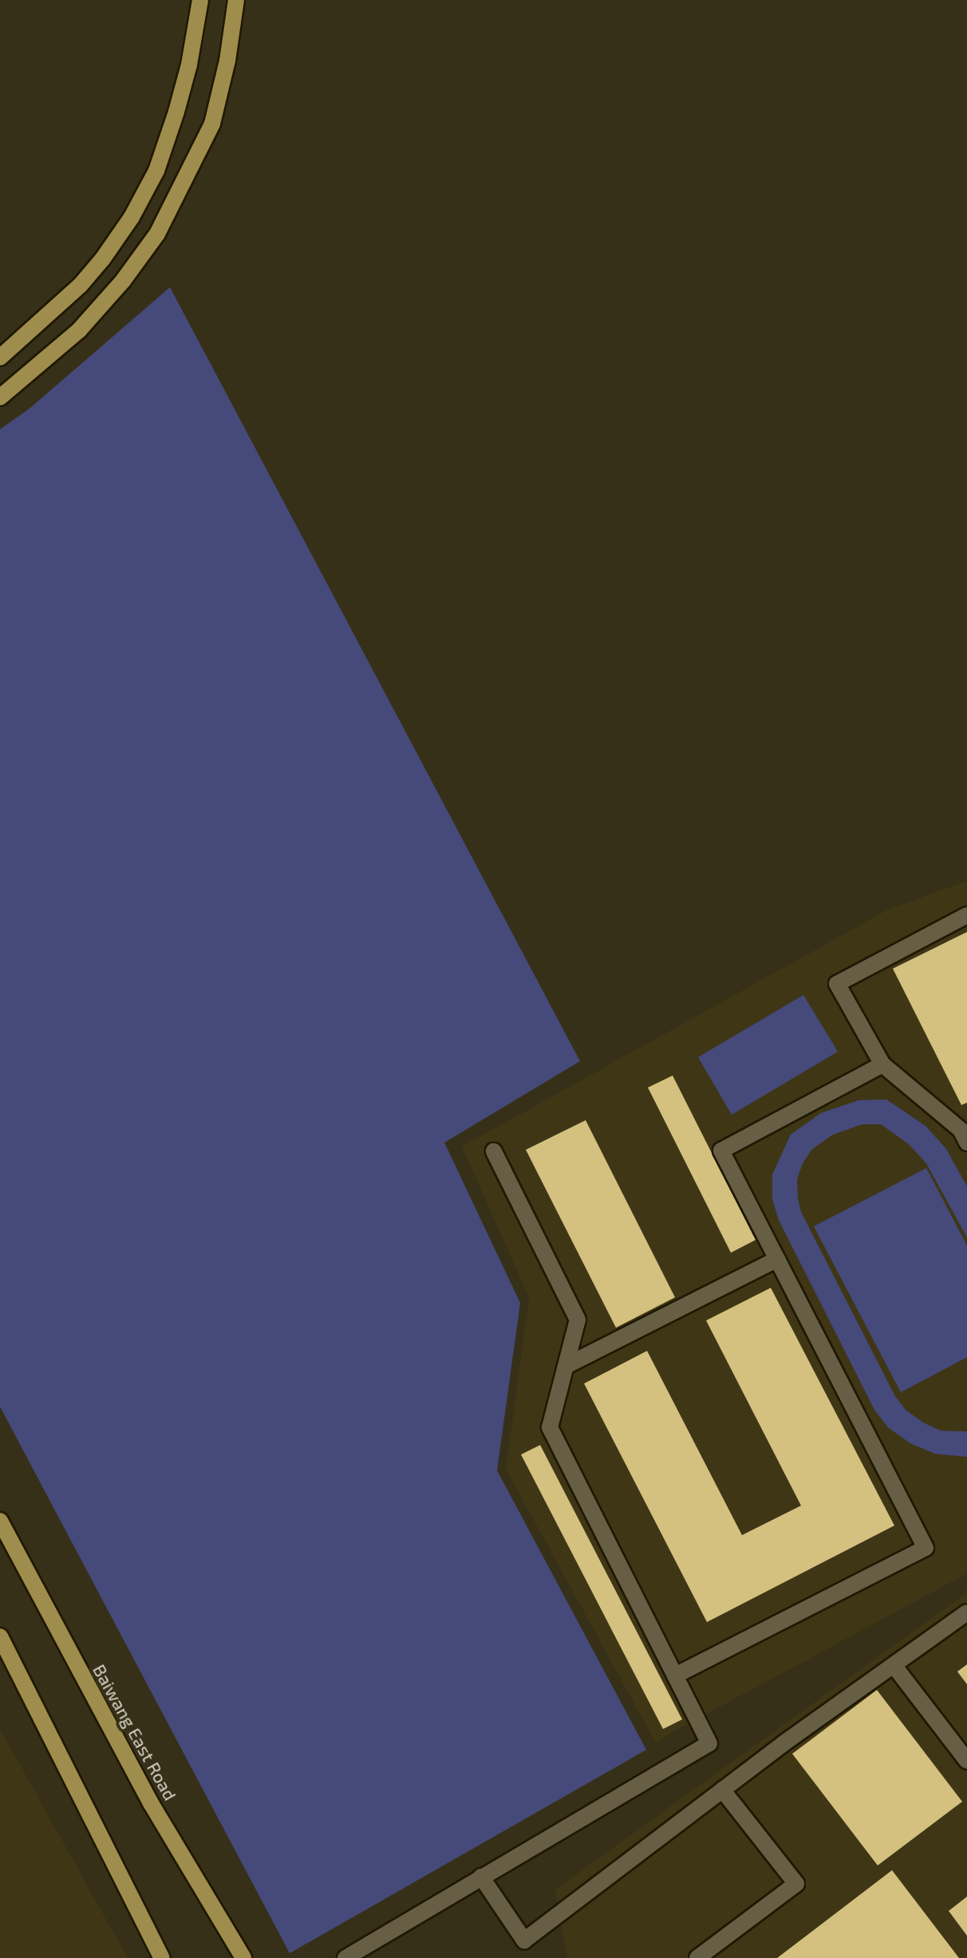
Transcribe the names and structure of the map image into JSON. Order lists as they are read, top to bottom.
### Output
{
  "streets": {
    "main road": ["Baiwang East Road"]
  }
}
